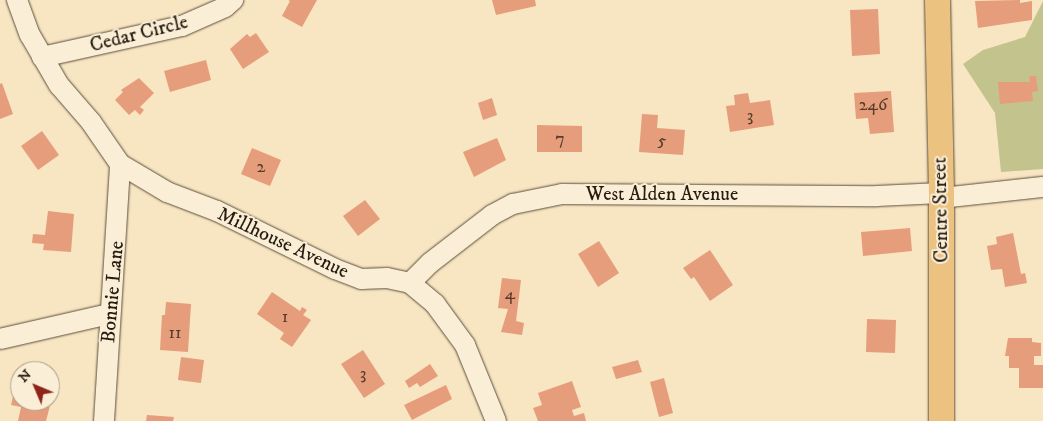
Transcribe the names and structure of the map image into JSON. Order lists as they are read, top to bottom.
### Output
{
  "streets": {
    "main road": ["Centre Street"],
    "street": [
      "Cedar Circle",
      "West Alden Avenue",
      "Millhouse Avenue",
      "Bonnie Lane"
    ]
  },
  "crossings": [
    ["West Alden Avenue", "Centre Street"],
    ["West Alden Avenue", "Millhouse Avenue"],
    ["Millhouse Avenue", "Bonnie Lane"]
  ],
  "house_numbers": [
    "246",
    "3",
    "7",
    "5",
    "2",
    "4",
    "1",
    "11",
    "3"
  ],
  "north": "top left"
}
